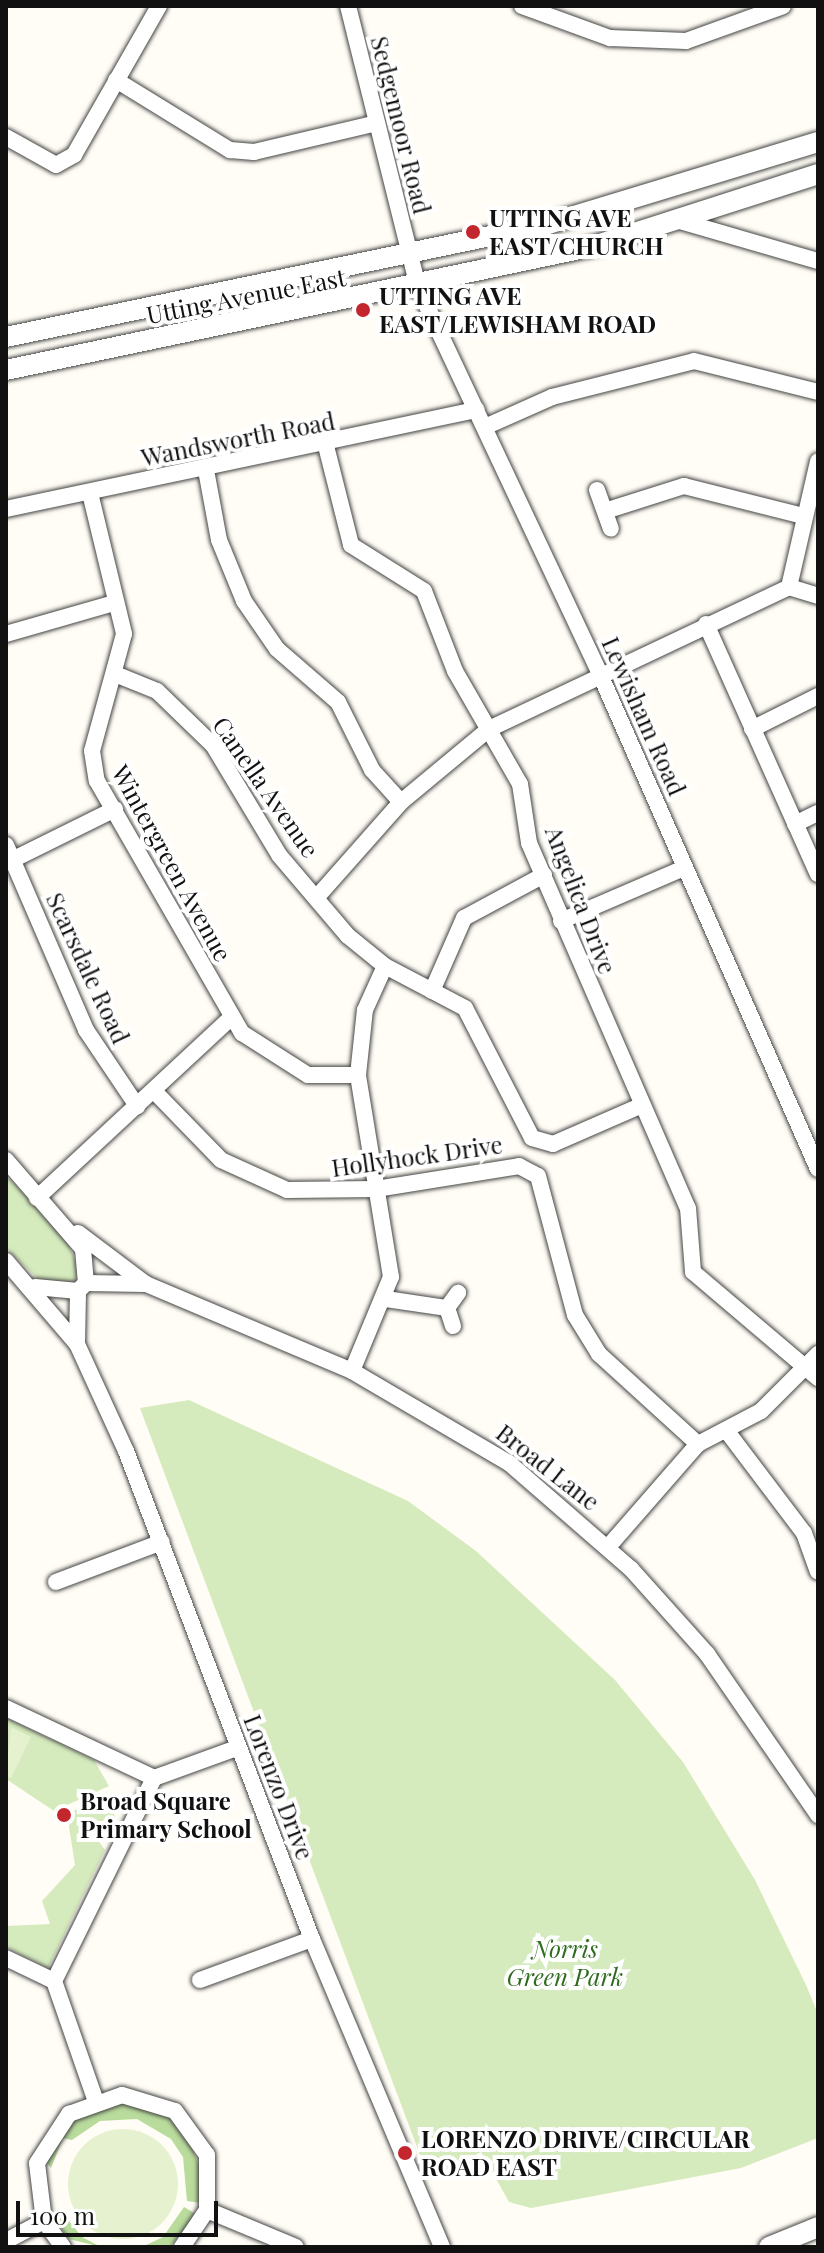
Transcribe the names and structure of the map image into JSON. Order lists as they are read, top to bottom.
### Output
{
  "streets": {
    "street": [
      "Sedgemoor Road",
      "Utting Avenue East",
      "Wandsworth Road",
      "Lewisham Road",
      "Canella Avenue",
      "Wintergreen Avenue",
      "Angelica Drive",
      "Scarsdale Road",
      "Hollyhock Drive",
      "Broad Lane",
      "Lorenzo Drive"
    ]
  },
  "crossings": [
    ["Sedgemoor Road", "Utting Avenue East"],
    ["Sedgemoor Road", "Lewisham Road"],
    ["Utting Avenue East", "Lewisham Road"],
    ["Wandsworth Road", "Lewisham Road"],
    ["Wandsworth Road", "Wintergreen Avenue"],
    ["Wandsworth Road", "Angelica Drive"],
    ["Canella Avenue", "Wintergreen Avenue"],
    ["Canella Avenue", "Angelica Drive"]
  ],
  "parks": ["Norris Green Park"],
  "places": [
    "UTTING AVE EAST/CHURCH",
    "UTTING AVE EAST/LEWISHAM ROAD",
    "Broad Square Primary School",
    "LORENZO DRIVE/CIRCULAR ROAD EAST"
  ],
  "scale_bar": "100 m"
}
